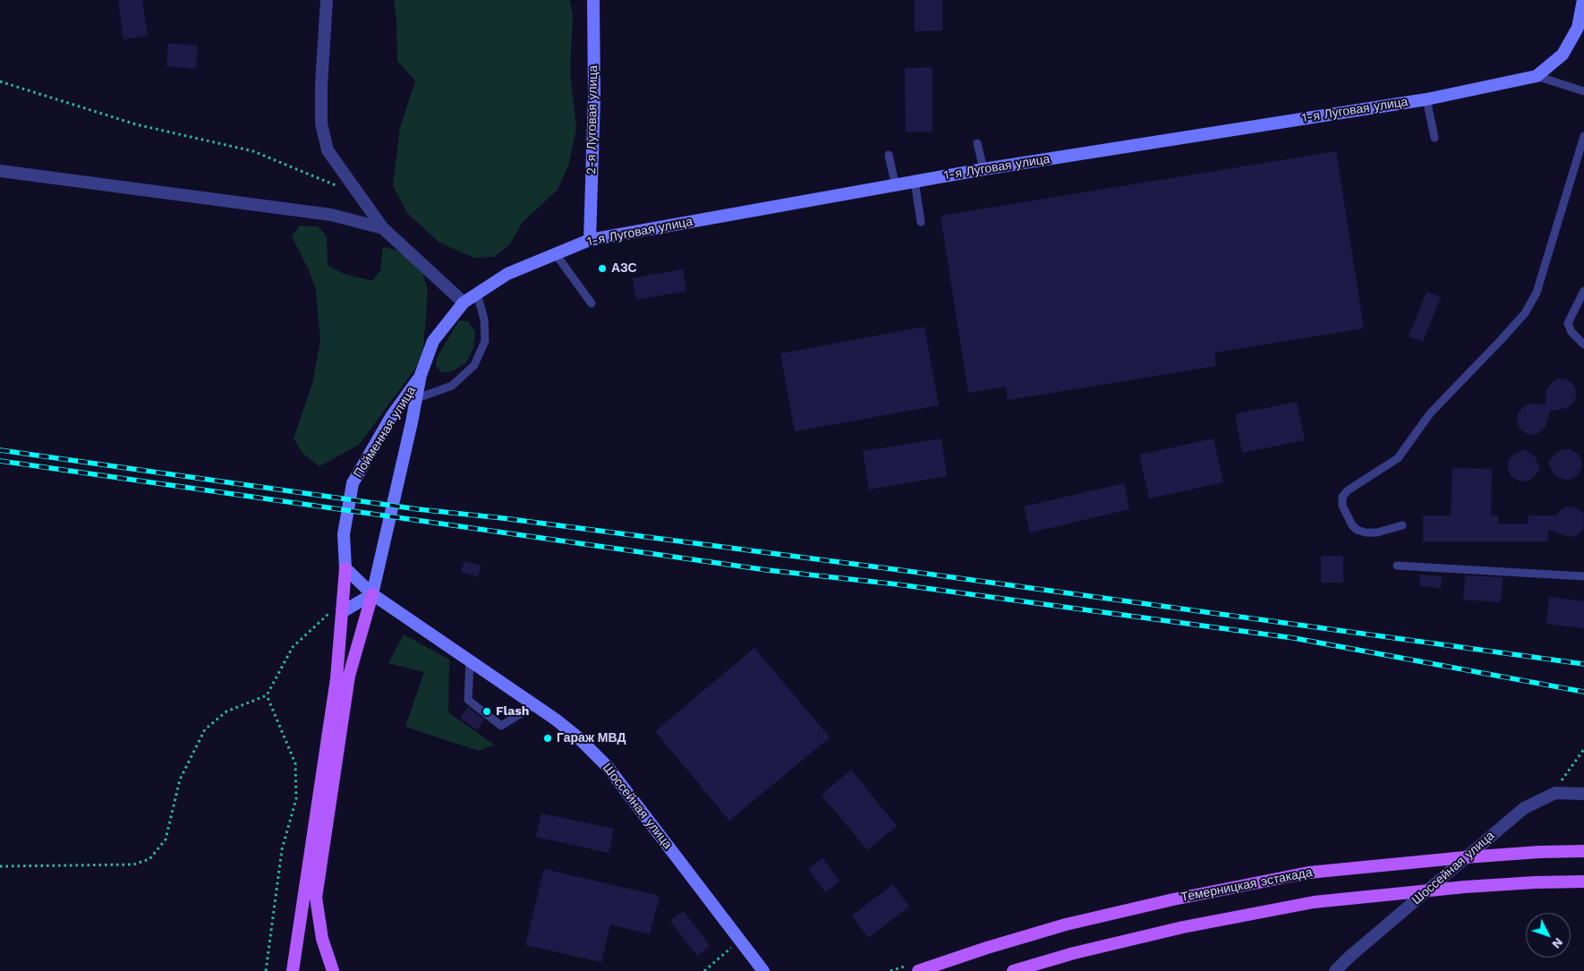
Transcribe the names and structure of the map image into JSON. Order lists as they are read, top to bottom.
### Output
{
  "streets": {
    "main road": [
      "1-я Луговая улица",
      "2-я Луговая улица",
      "Пойменная улица",
      "Шоссейная улица",
      "Темерницкая эстакада"
    ]
  },
  "crossings": [
    ["1-я Луговая улица", "2-я Луговая улица"],
    ["1-я Луговая улица", "Пойменная улица"],
    ["Пойменная улица", "Шоссейная улица"]
  ],
  "places": ["АЗС", "Flash", "Гараж МВД"],
  "north": "bottom right"
}
